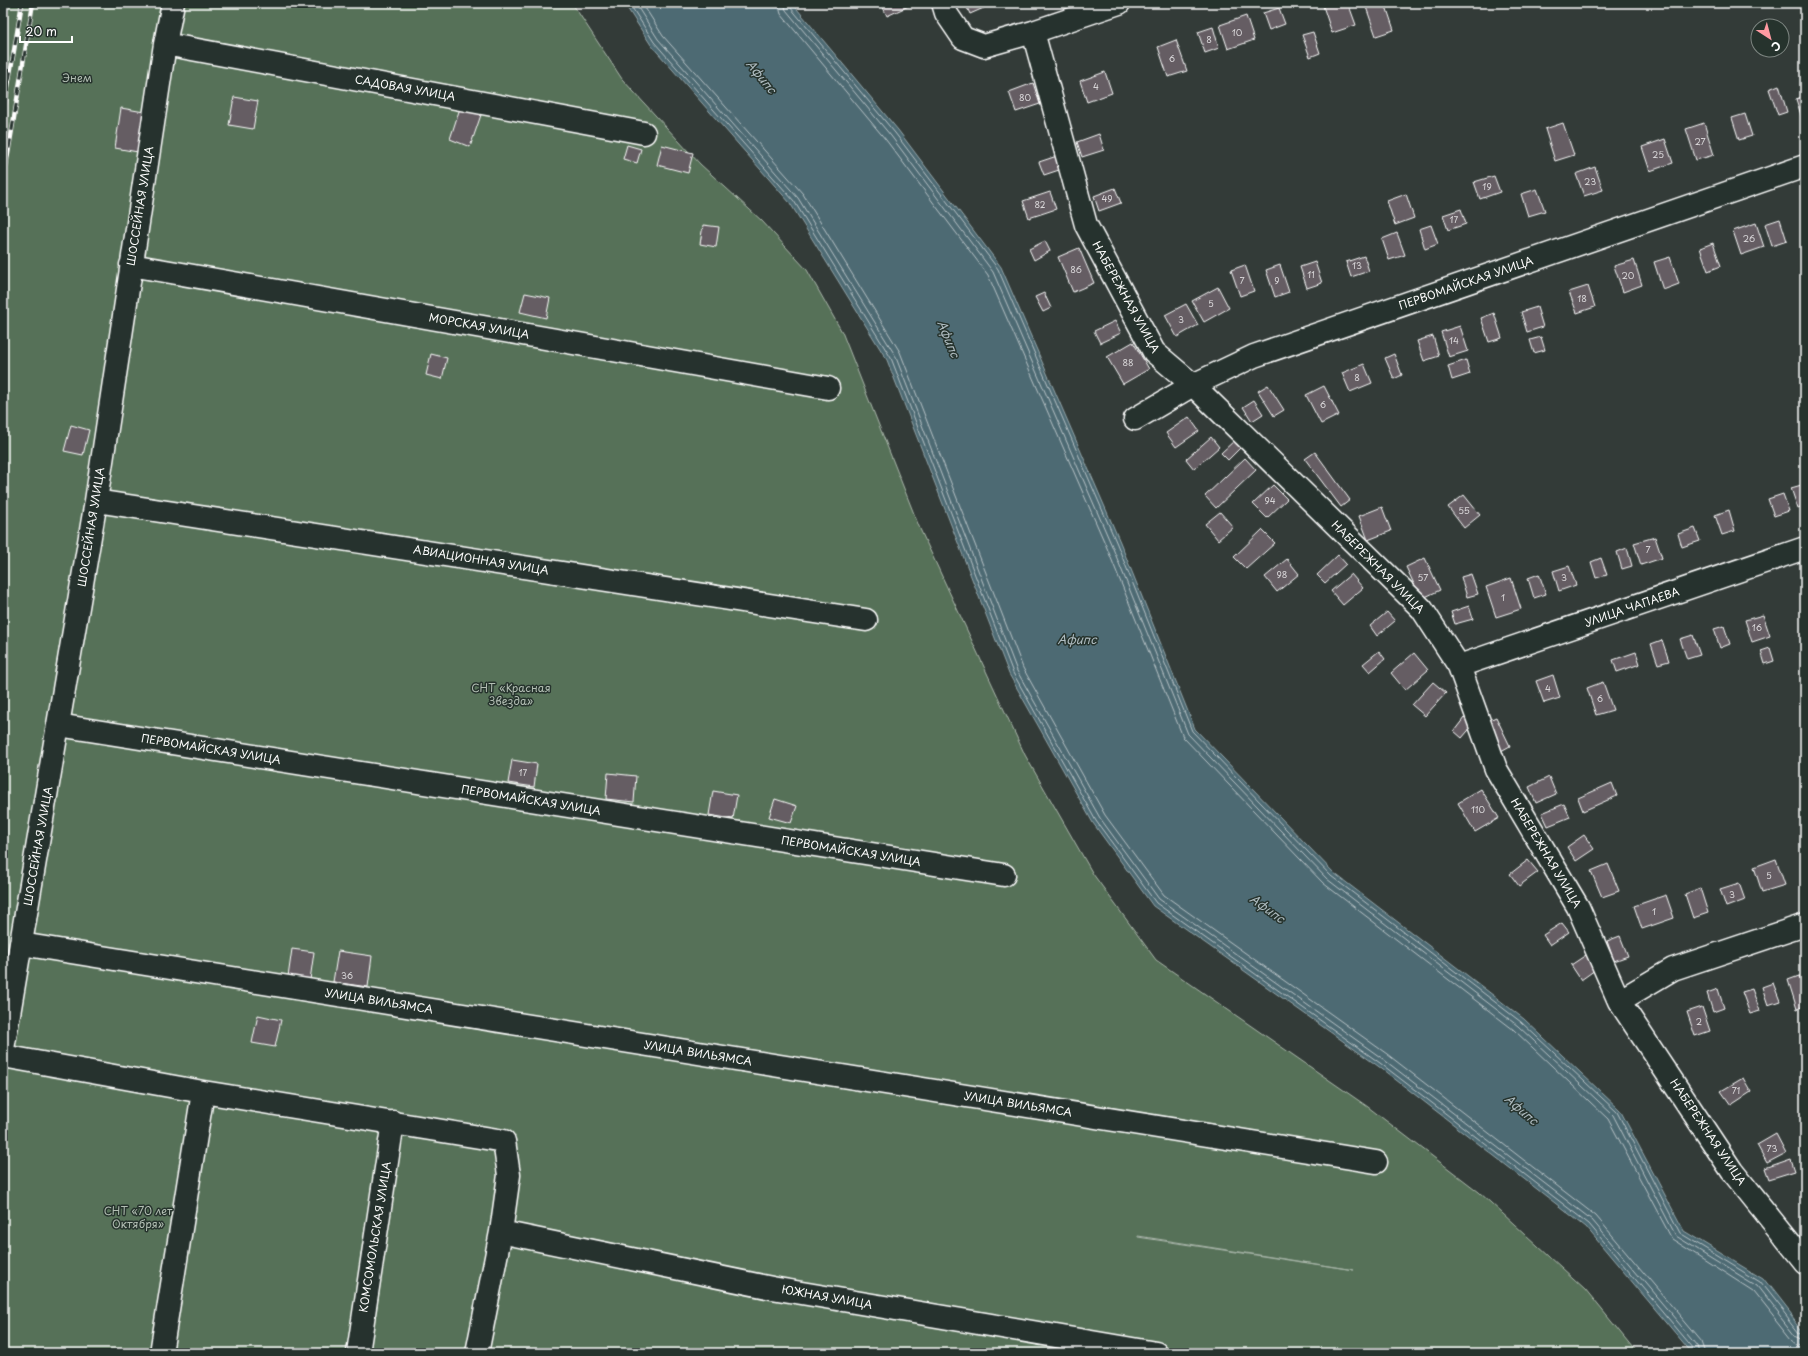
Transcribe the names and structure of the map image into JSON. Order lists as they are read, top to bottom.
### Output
{
  "streets": {
    "street": [
      "САДОВАЯ УЛИЦА",
      "ШОССЕЙНАЯ УЛИЦА",
      "ПЕРВОМАЙСКАЯ УЛИЦА",
      "НАБЕРЕЖНАЯ УЛИЦА",
      "МОРСКАЯ УЛИЦА",
      "АВИАЦИОННАЯ УЛИЦА",
      "УЛИЦА ЧАПАЕВА",
      "УЛИЦА ВИЛЬЯМСА",
      "КОМСОМОЛЬСКАЯ УЛИЦА",
      "ЮЖНАЯ УЛИЦА"
    ]
  },
  "crossings": [
    ["САДОВАЯ УЛИЦА", "ШОССЕЙНАЯ УЛИЦА"],
    ["ШОССЕЙНАЯ УЛИЦА", "ПЕРВОМАЙСКАЯ УЛИЦА"],
    ["ШОССЕЙНАЯ УЛИЦА", "МОРСКАЯ УЛИЦА"],
    ["ШОССЕЙНАЯ УЛИЦА", "АВИАЦИОННАЯ УЛИЦА"],
    ["ШОССЕЙНАЯ УЛИЦА", "УЛИЦА ВИЛЬЯМСА"],
    ["ПЕРВОМАЙСКАЯ УЛИЦА", "НАБЕРЕЖНАЯ УЛИЦА"],
    ["НАБЕРЕЖНАЯ УЛИЦА", "УЛИЦА ЧАПАЕВА"]
  ],
  "water": ["Афипс"],
  "parks": ["Энем", "СНТ «Красная Звезда»", "СНТ «70 лет Октября»"],
  "house_numbers": [
    "10",
    "8",
    "6",
    "4",
    "80",
    "27",
    "25",
    "23",
    "19",
    "49",
    "82",
    "17",
    "26",
    "13",
    "86",
    "11",
    "20",
    "7",
    "9",
    "18",
    "5",
    "3",
    "14",
    "88",
    "8",
    "6",
    "94",
    "55",
    "7",
    "98",
    "57",
    "3",
    "1",
    "16",
    "4",
    "6",
    "17",
    "110",
    "5",
    "3",
    "1",
    "36",
    "2",
    "71",
    "73"
  ],
  "scale_bar": "20 m",
  "north": "bottom right"
}
